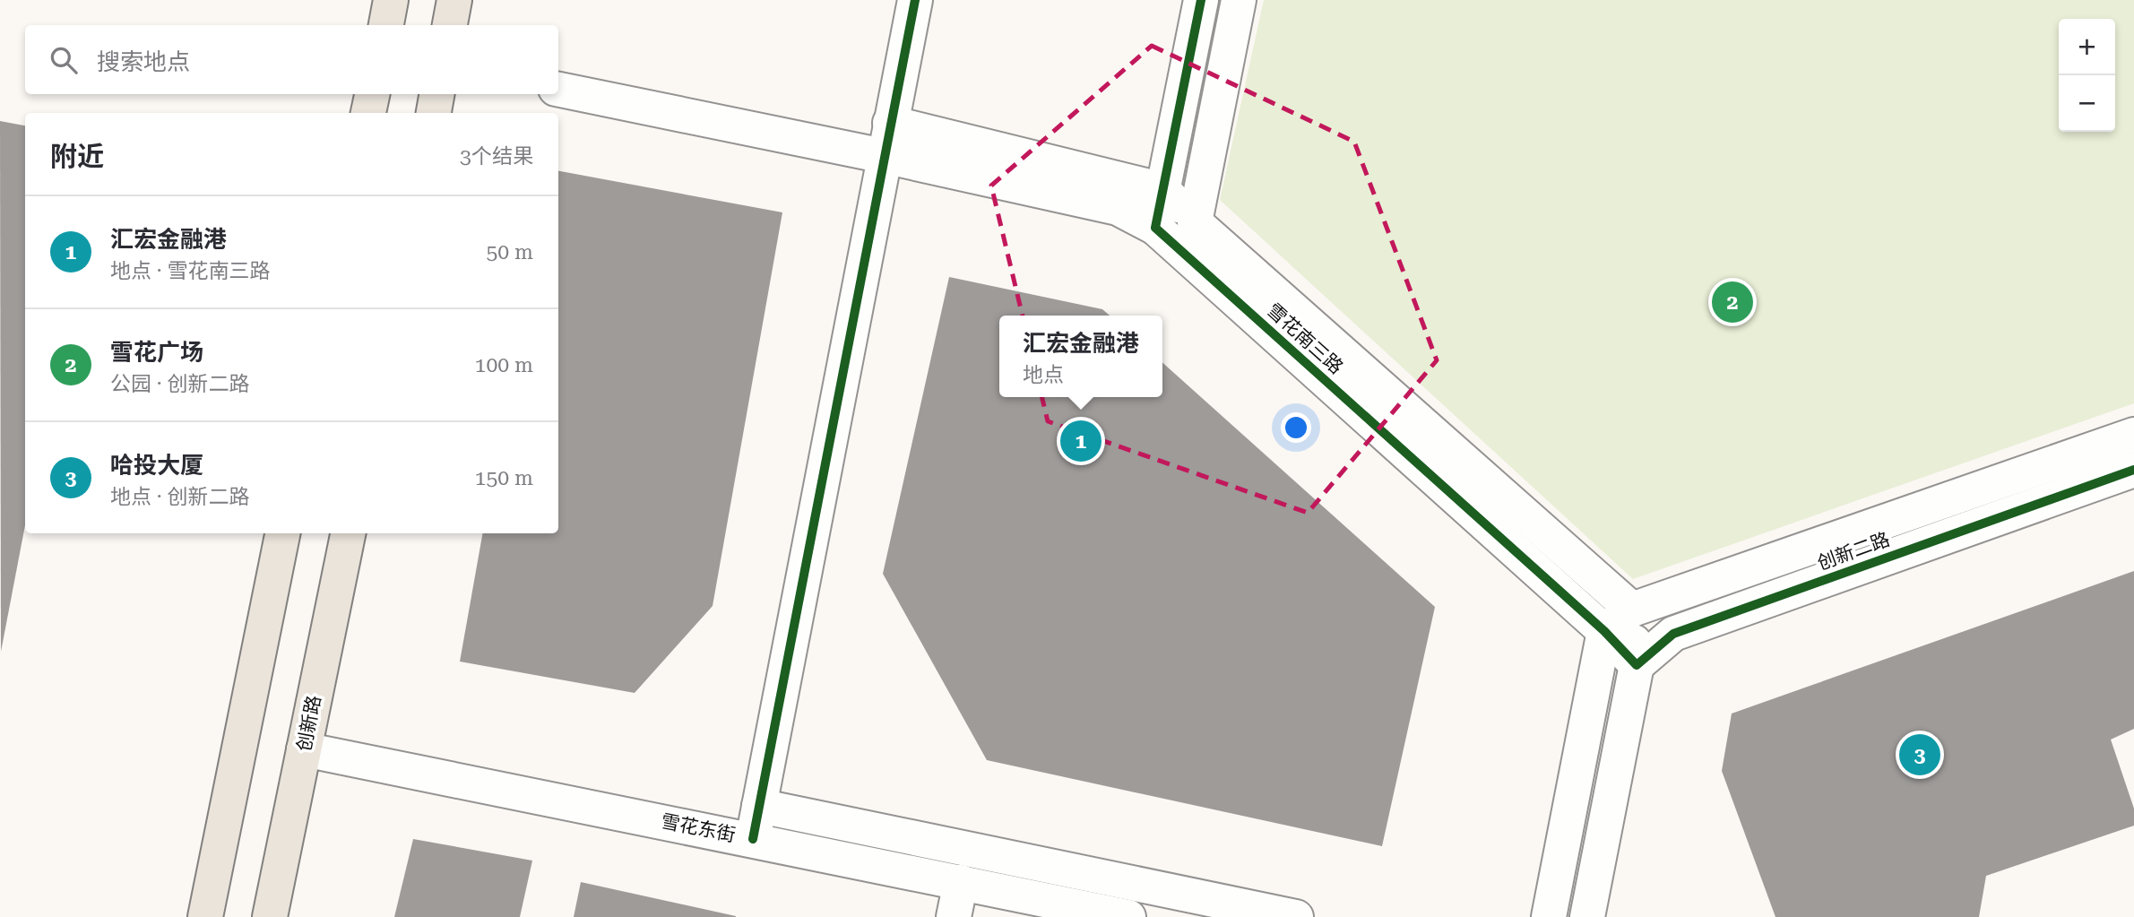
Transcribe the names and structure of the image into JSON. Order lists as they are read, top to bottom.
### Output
{
  "streets": {
    "main road": ["创新路"],
    "street": ["雪花南三路", "创新二路", "雪花东街"]
  },
  "crossings": [
    ["雪花南三路", "创新二路"],
    ["创新路", "雪花东街"]
  ],
  "page": {
    "map_buttons": ["+", "−"],
    "search": "搜索地点",
    "heading": ["附近", "3个结果"],
    "list": [
      {
        "mark": "1",
        "name": "汇宏金融港",
        "note": "地点 · 雪花南三路",
        "value": "50 m"
      },
      {
        "mark": "2",
        "name": "雪花广场",
        "note": "公园 · 创新二路",
        "value": "100 m"
      },
      {
        "mark": "3",
        "name": "哈投大厦",
        "note": "地点 · 创新二路",
        "value": "150 m"
      }
    ],
    "pins": ["2", "1", "3"],
    "popup": ["汇宏金融港", "地点"]
  }
}
